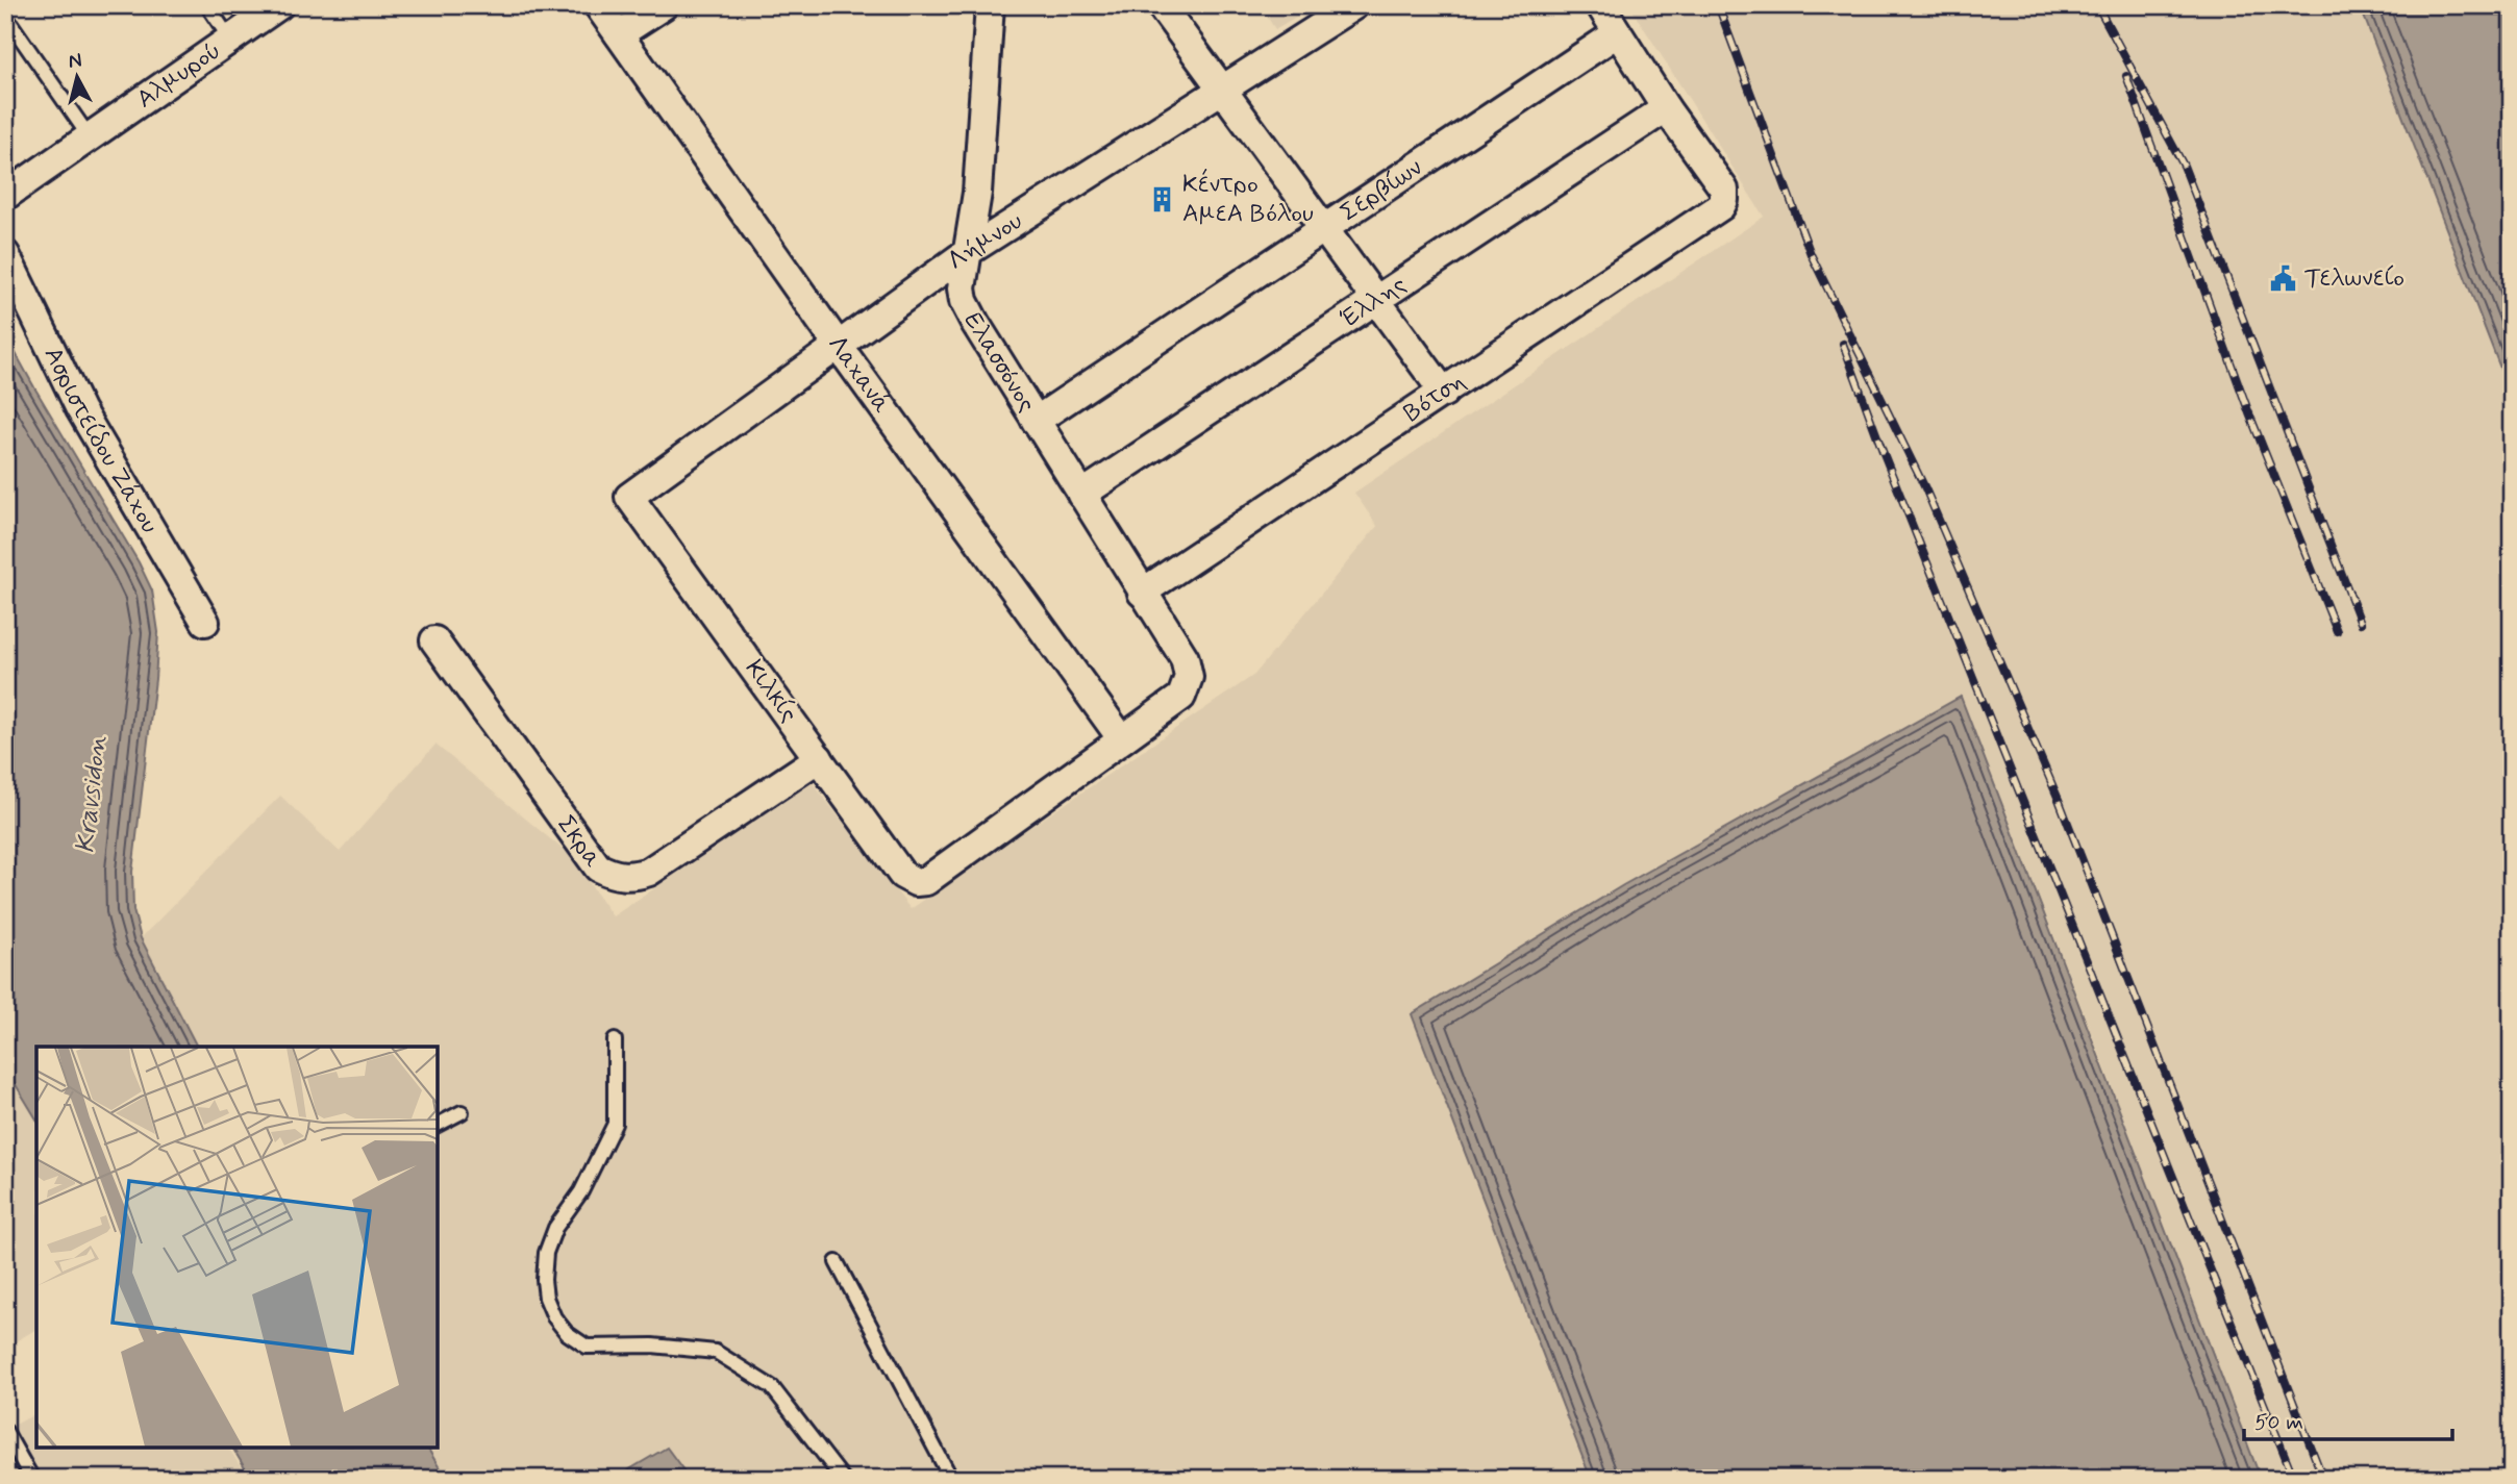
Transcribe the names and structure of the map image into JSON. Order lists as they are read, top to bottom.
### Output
{
  "streets": {
    "street": [
      "Αλμυρού",
      "Σερβίων",
      "Λήμνου",
      "Έλλης",
      "Ελασσόνος",
      "Λαχανά",
      "Βότση",
      "Ασριστείδου Ζάχου",
      "Κιλκίς",
      "Σκρα"
    ]
  },
  "crossings": [
    ["Σερβίων", "Ελασσόνος"],
    ["Λήμνου", "Ελασσόνος"],
    ["Λήμνου", "Λαχανά"],
    ["Λήμνου", "Κιλκίς"],
    ["Έλλης", "Ελασσόνος"],
    ["Έλλης", "Βότση"],
    ["Ελασσόνος", "Λαχανά"],
    ["Ελασσόνος", "Βότση"],
    ["Ελασσόνος", "Κιλκίς"],
    ["Λαχανά", "Κιλκίς"],
    ["Κιλκίς", "Σκρα"]
  ],
  "water": ["Kravsidon"],
  "places": {
    "building": ["Κέντρο ΑμεΑ Βόλου"],
    "public building": ["Τελωνείο"]
  },
  "scale_bar": "50 m",
  "north": "top"
}
